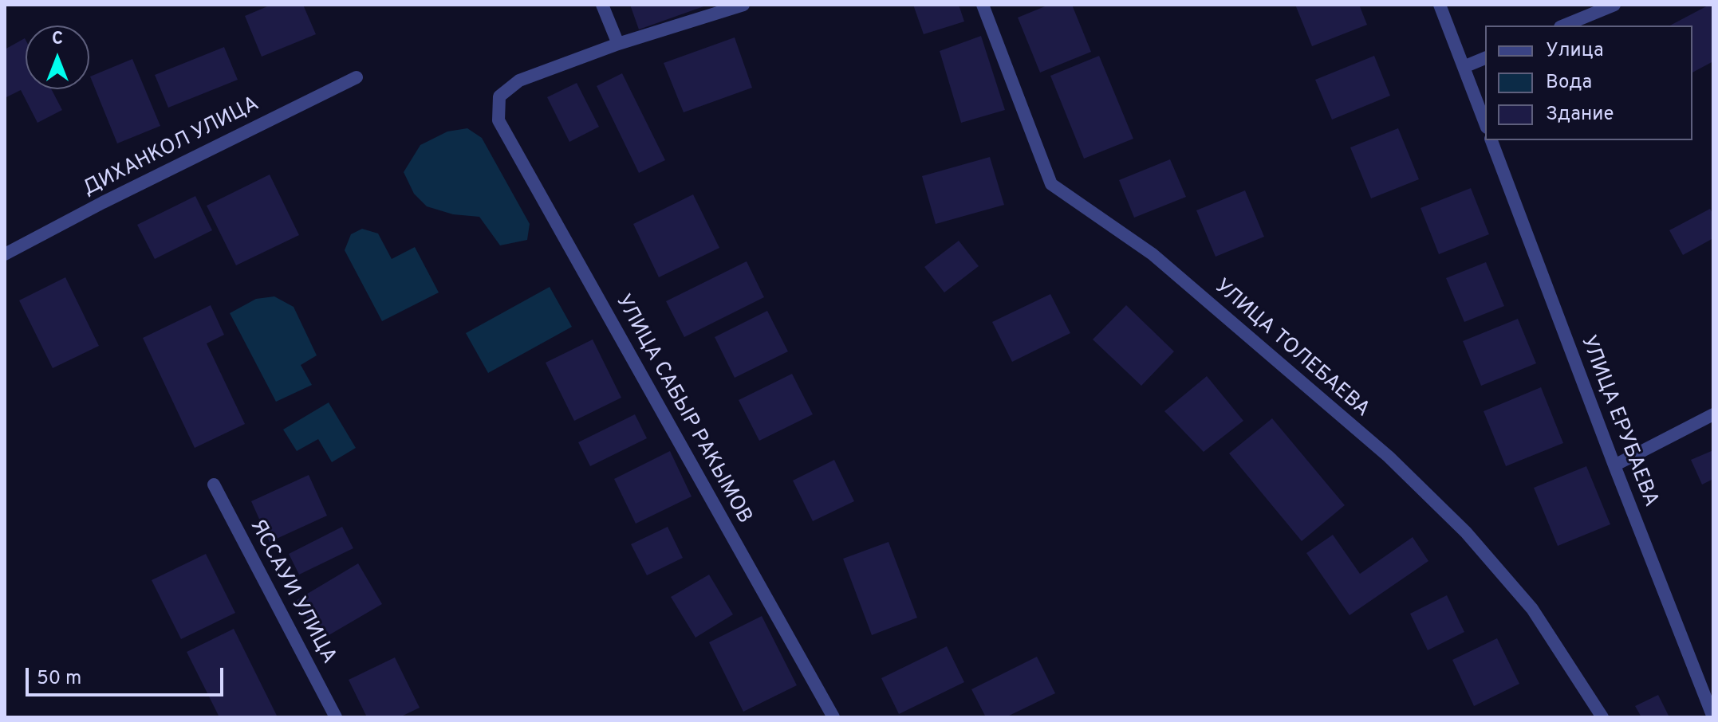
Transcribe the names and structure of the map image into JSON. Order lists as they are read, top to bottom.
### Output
{
  "streets": {
    "street": [
      "ДИХАНКОЛ УЛИЦА",
      "УЛИЦА ТОЛЕБАЕВА",
      "УЛИЦА САБЫР РАКЫМОВ",
      "УЛИЦА ЕРУБАЕВА",
      "ЯССАУИ УЛИЦА"
    ]
  },
  "legend": ["Улица", "Вода", "Здание"],
  "scale_bar": "50 m",
  "north": "top"
}
